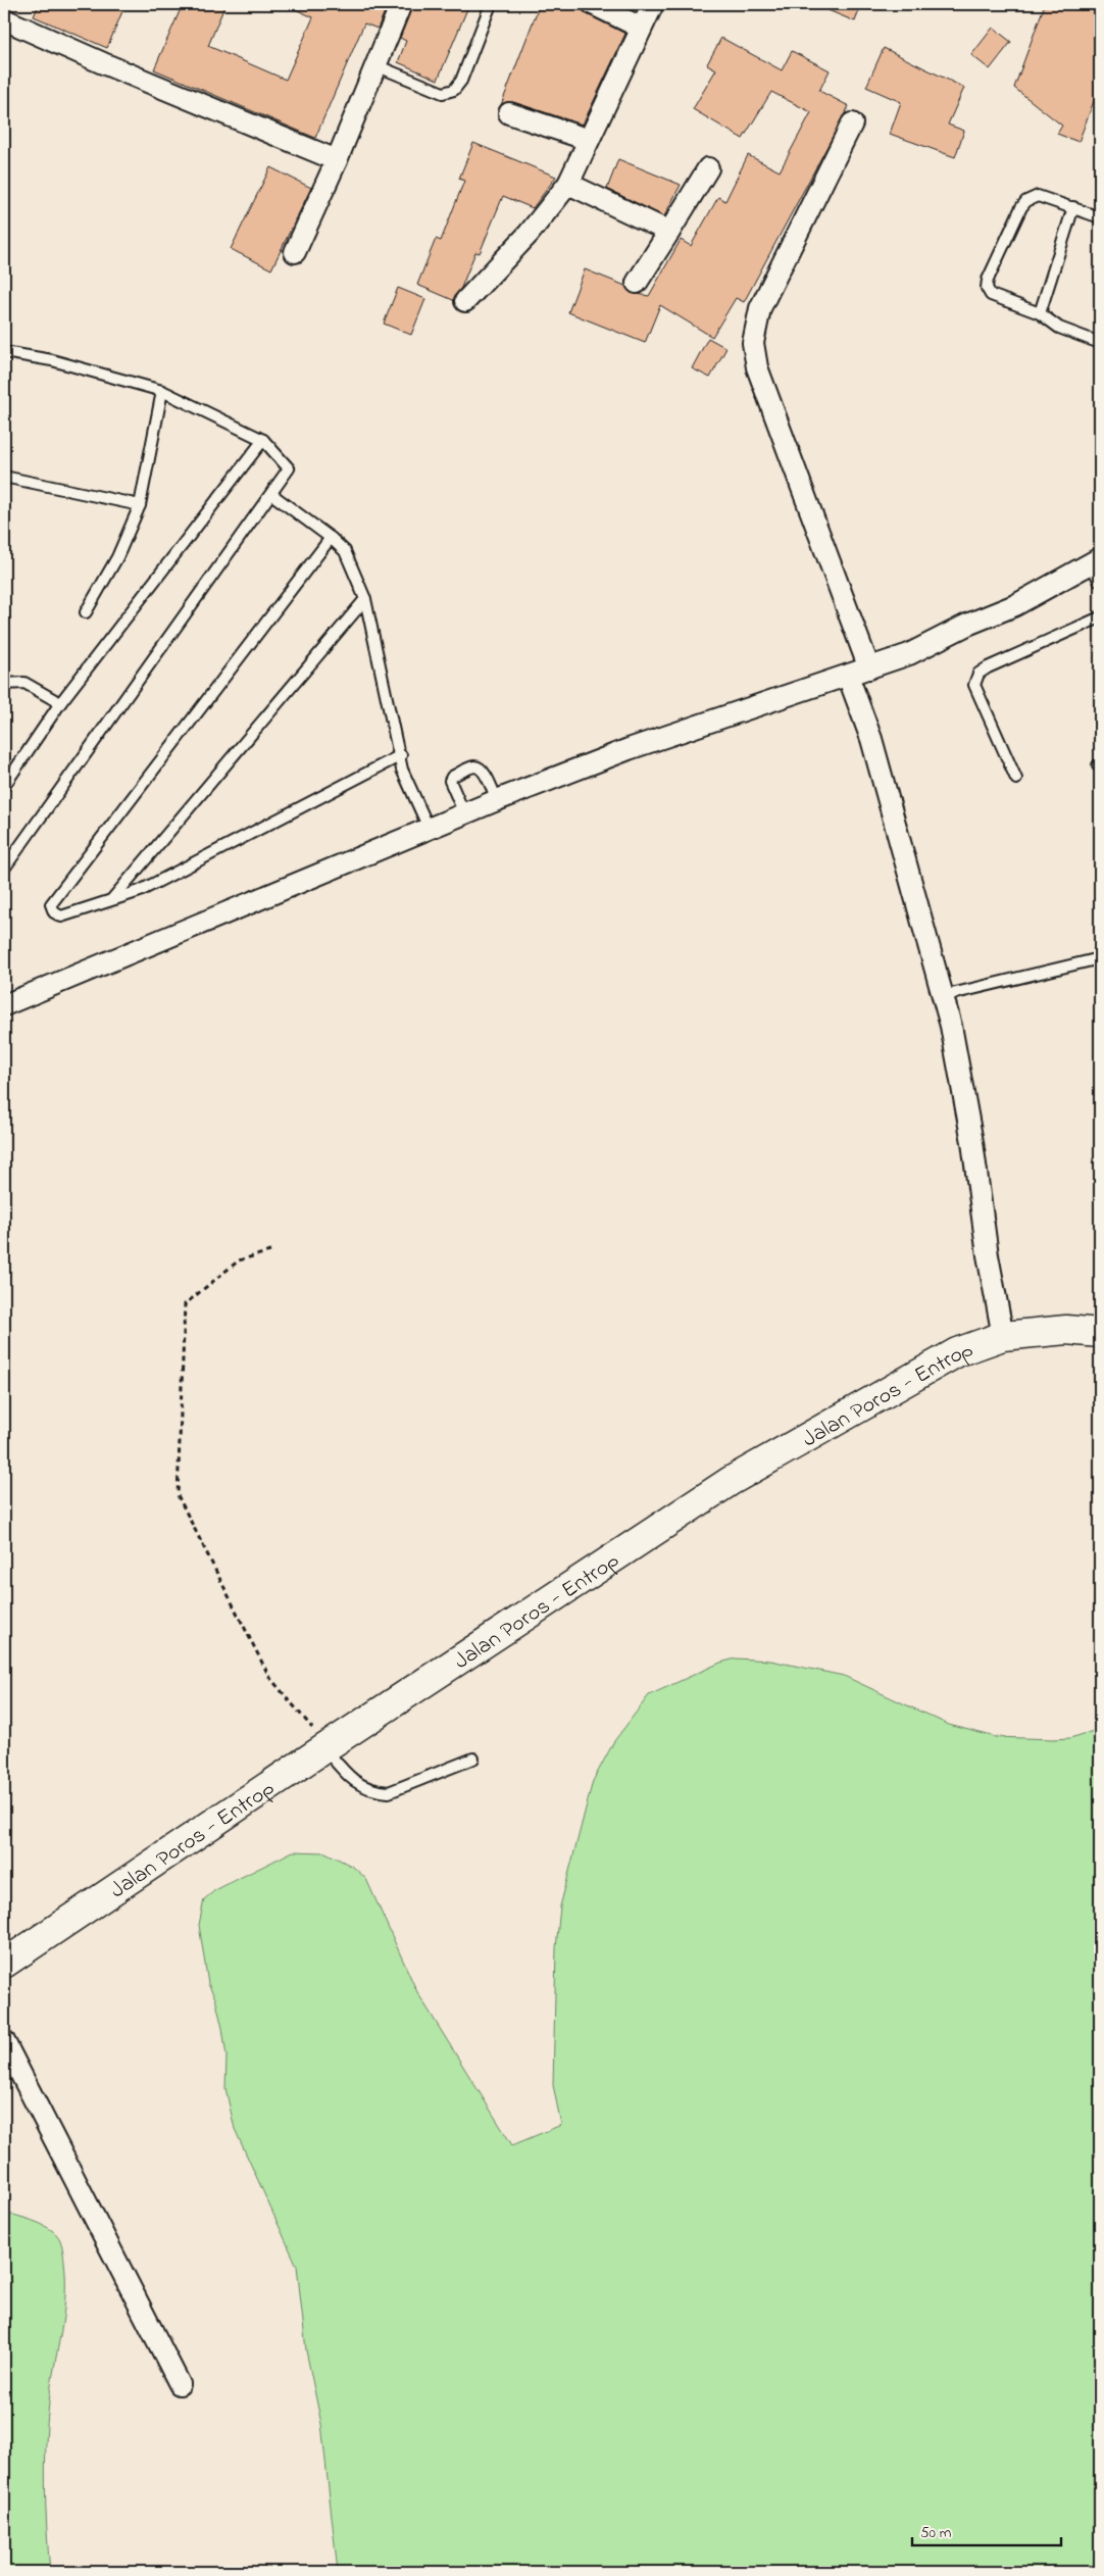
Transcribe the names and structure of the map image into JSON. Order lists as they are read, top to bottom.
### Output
{
  "streets": {
    "main road": ["Jalan Poros - Entrop"]
  },
  "scale_bar": "50 m"
}
